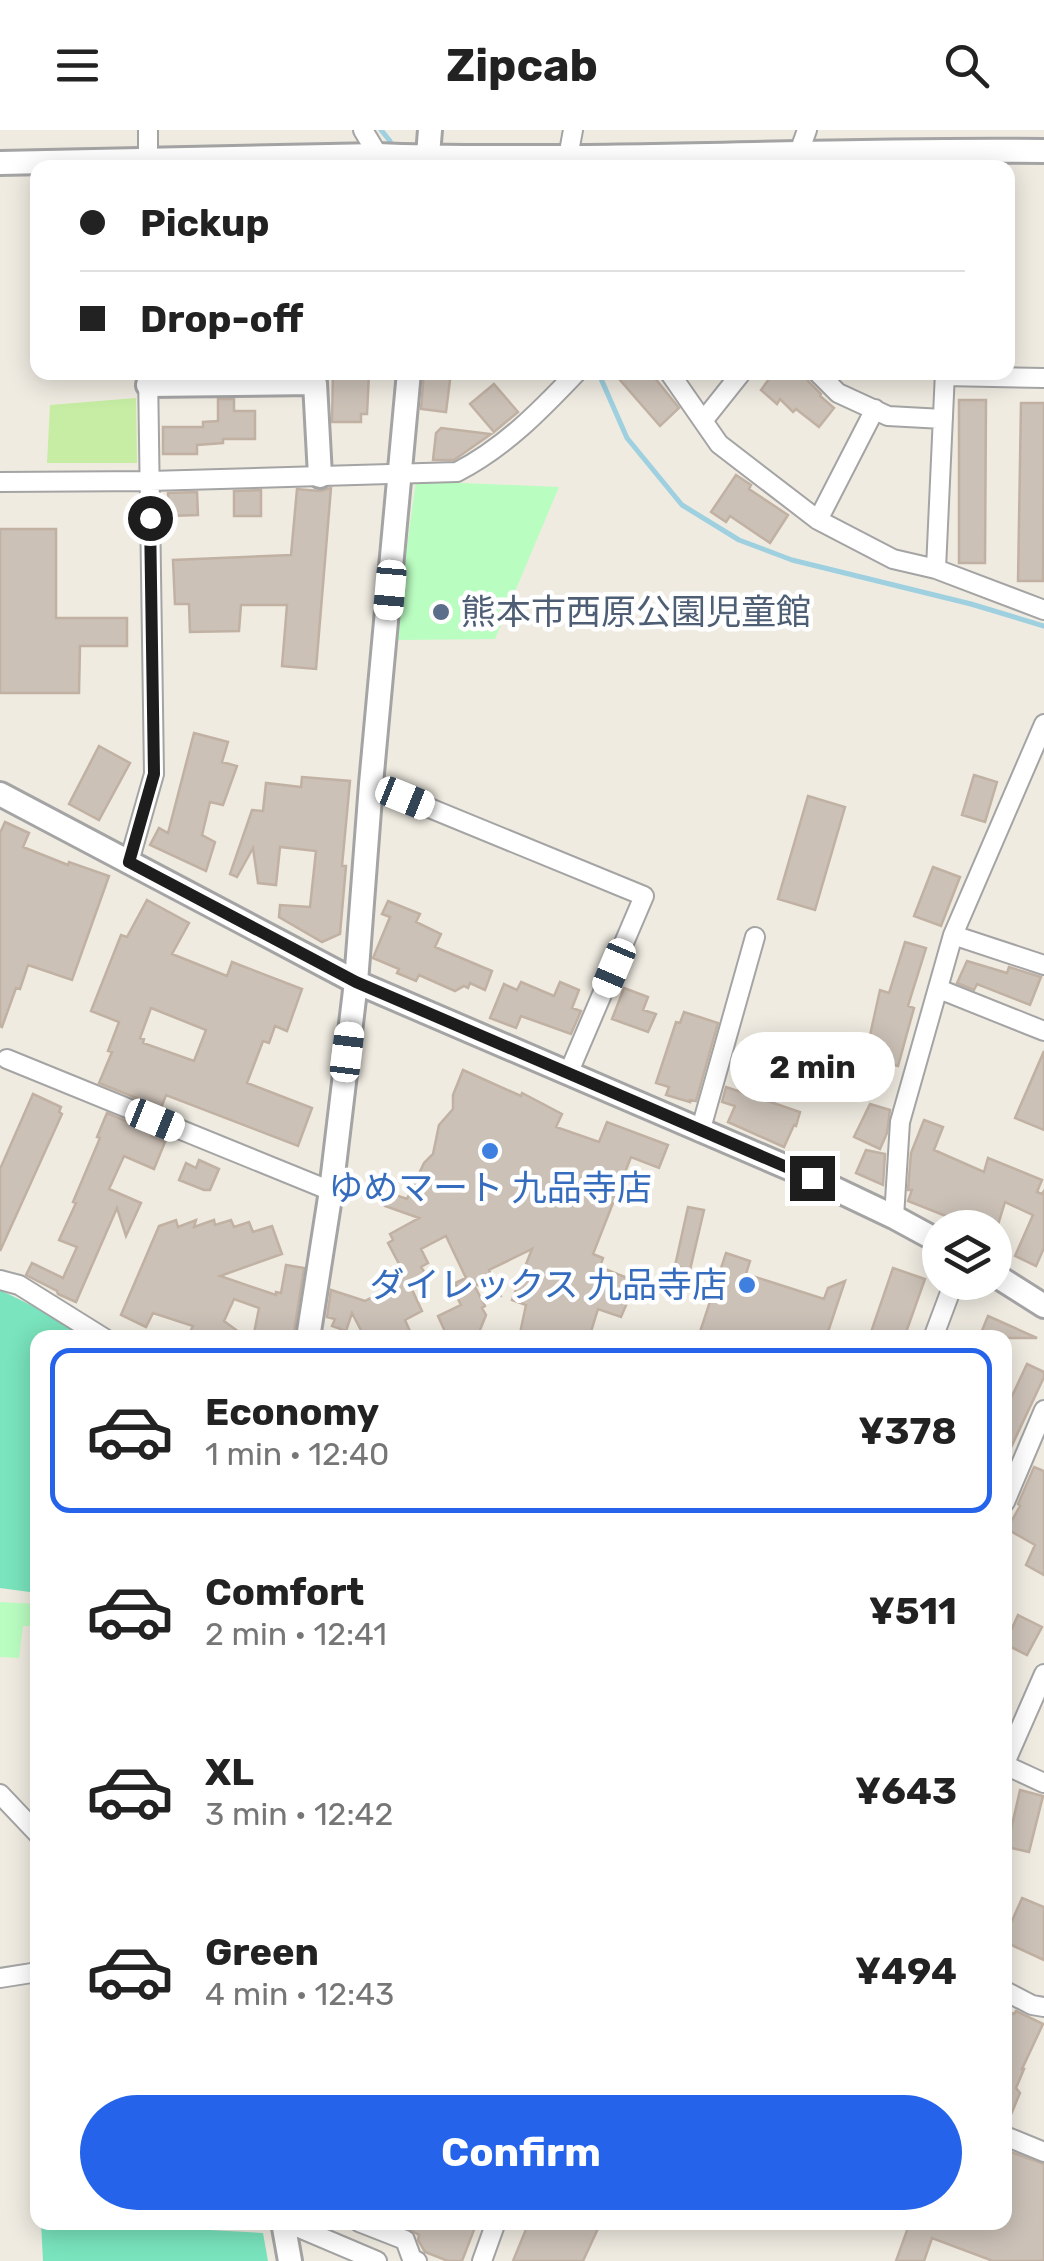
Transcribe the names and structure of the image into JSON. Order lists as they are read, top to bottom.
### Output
{
  "places": ["熊本市西原公園児童館", "ゆめマート 九品寺店", "ダイレックス 九品寺店"],
  "page": {
    "header": "Zipcab",
    "banner": ["Pickup", "Drop-off"],
    "bubble": "2 min",
    "list": [
      {
        "name": "Economy",
        "note": "1 min · 12:40",
        "value": "¥378"
      },
      {
        "name": "Comfort",
        "note": "2 min · 12:41",
        "value": "¥511"
      },
      {
        "name": "XL",
        "note": "3 min · 12:42",
        "value": "¥643"
      },
      {
        "name": "Green",
        "note": "4 min · 12:43",
        "value": "¥494"
      }
    ],
    "buttons": "Confirm"
  }
}
